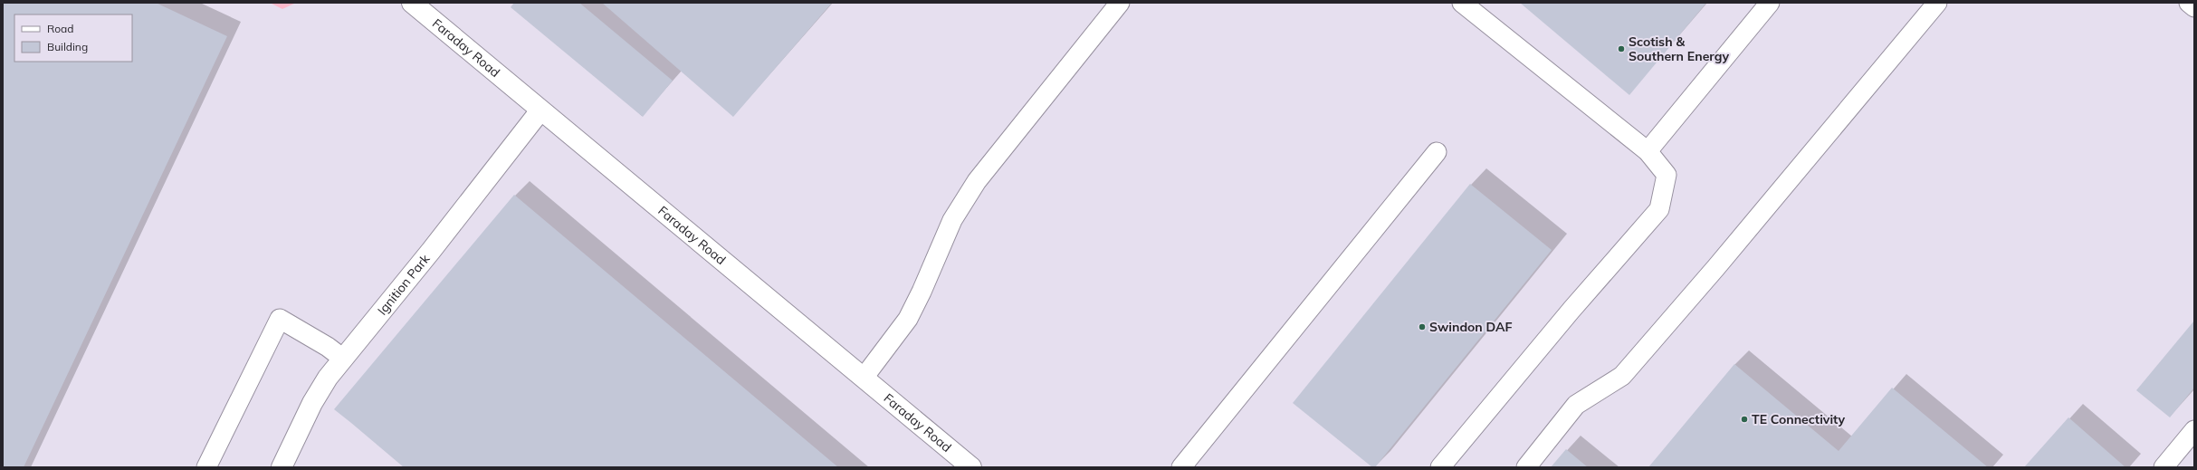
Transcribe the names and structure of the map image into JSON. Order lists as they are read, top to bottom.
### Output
{
  "streets": {
    "street": ["Faraday Road", "Ignition Park"]
  },
  "crossings": [
    ["Faraday Road", "Ignition Park"]
  ],
  "places": ["Scotish & Southern Energy", "Swindon DAF", "TE Connectivity"],
  "legend": ["Road", "Building"]
}
